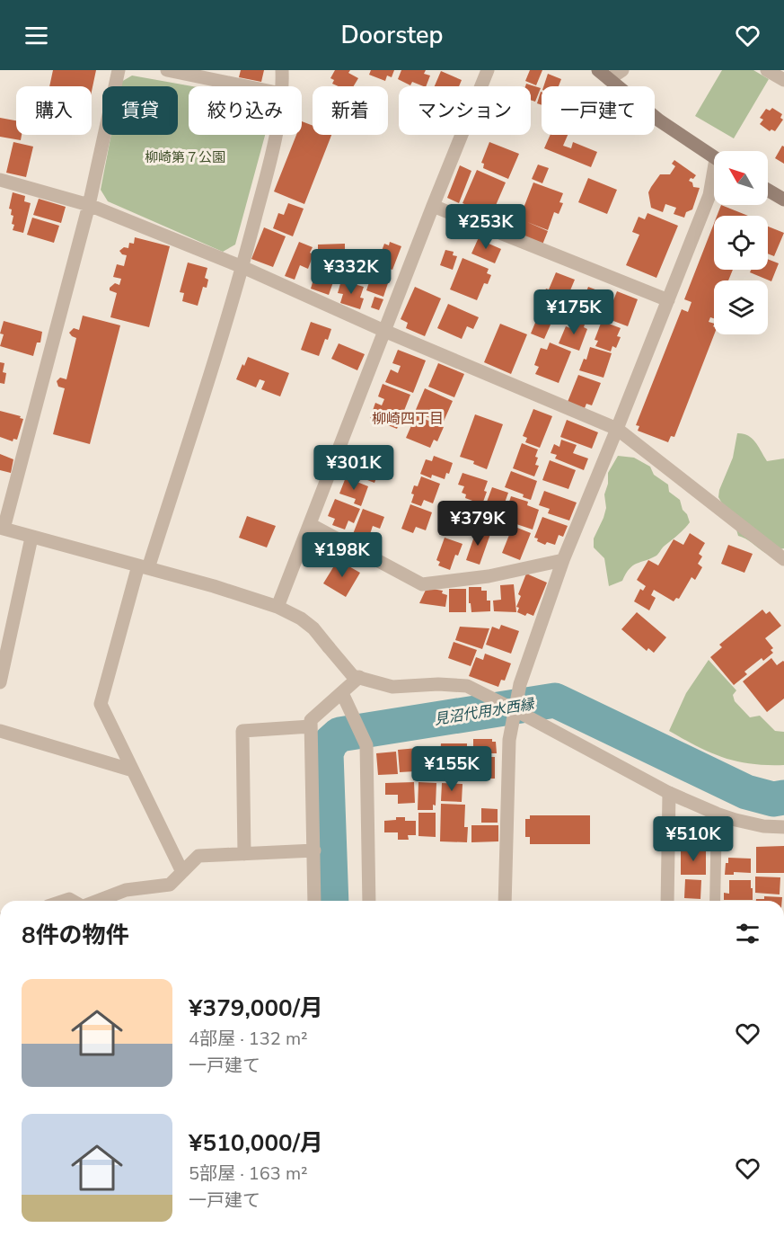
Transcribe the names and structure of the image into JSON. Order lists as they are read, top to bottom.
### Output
{
  "districts": ["柳崎四丁目"],
  "water": ["見沼代用水西縁"],
  "parks": ["柳崎第７公園"],
  "north": "top left",
  "page": {
    "header": "Doorstep",
    "chip": [
      "購入",
      "賃貸",
      "絞り込み",
      "新着",
      "マンション",
      "一戸建て"
    ],
    "price": [
      "¥253K",
      "¥332K",
      "¥175K",
      "¥301K",
      "¥379K",
      "¥198K",
      "¥155K",
      "¥510K"
    ],
    "heading": "8件の物件",
    "list": [
      {
        "name": "¥379,000/月",
        "note": "4部屋 · 132 m² · 一戸建て"
      },
      {
        "name": "¥510,000/月",
        "note": "5部屋 · 163 m² · 一戸建て"
      }
    ]
  }
}
